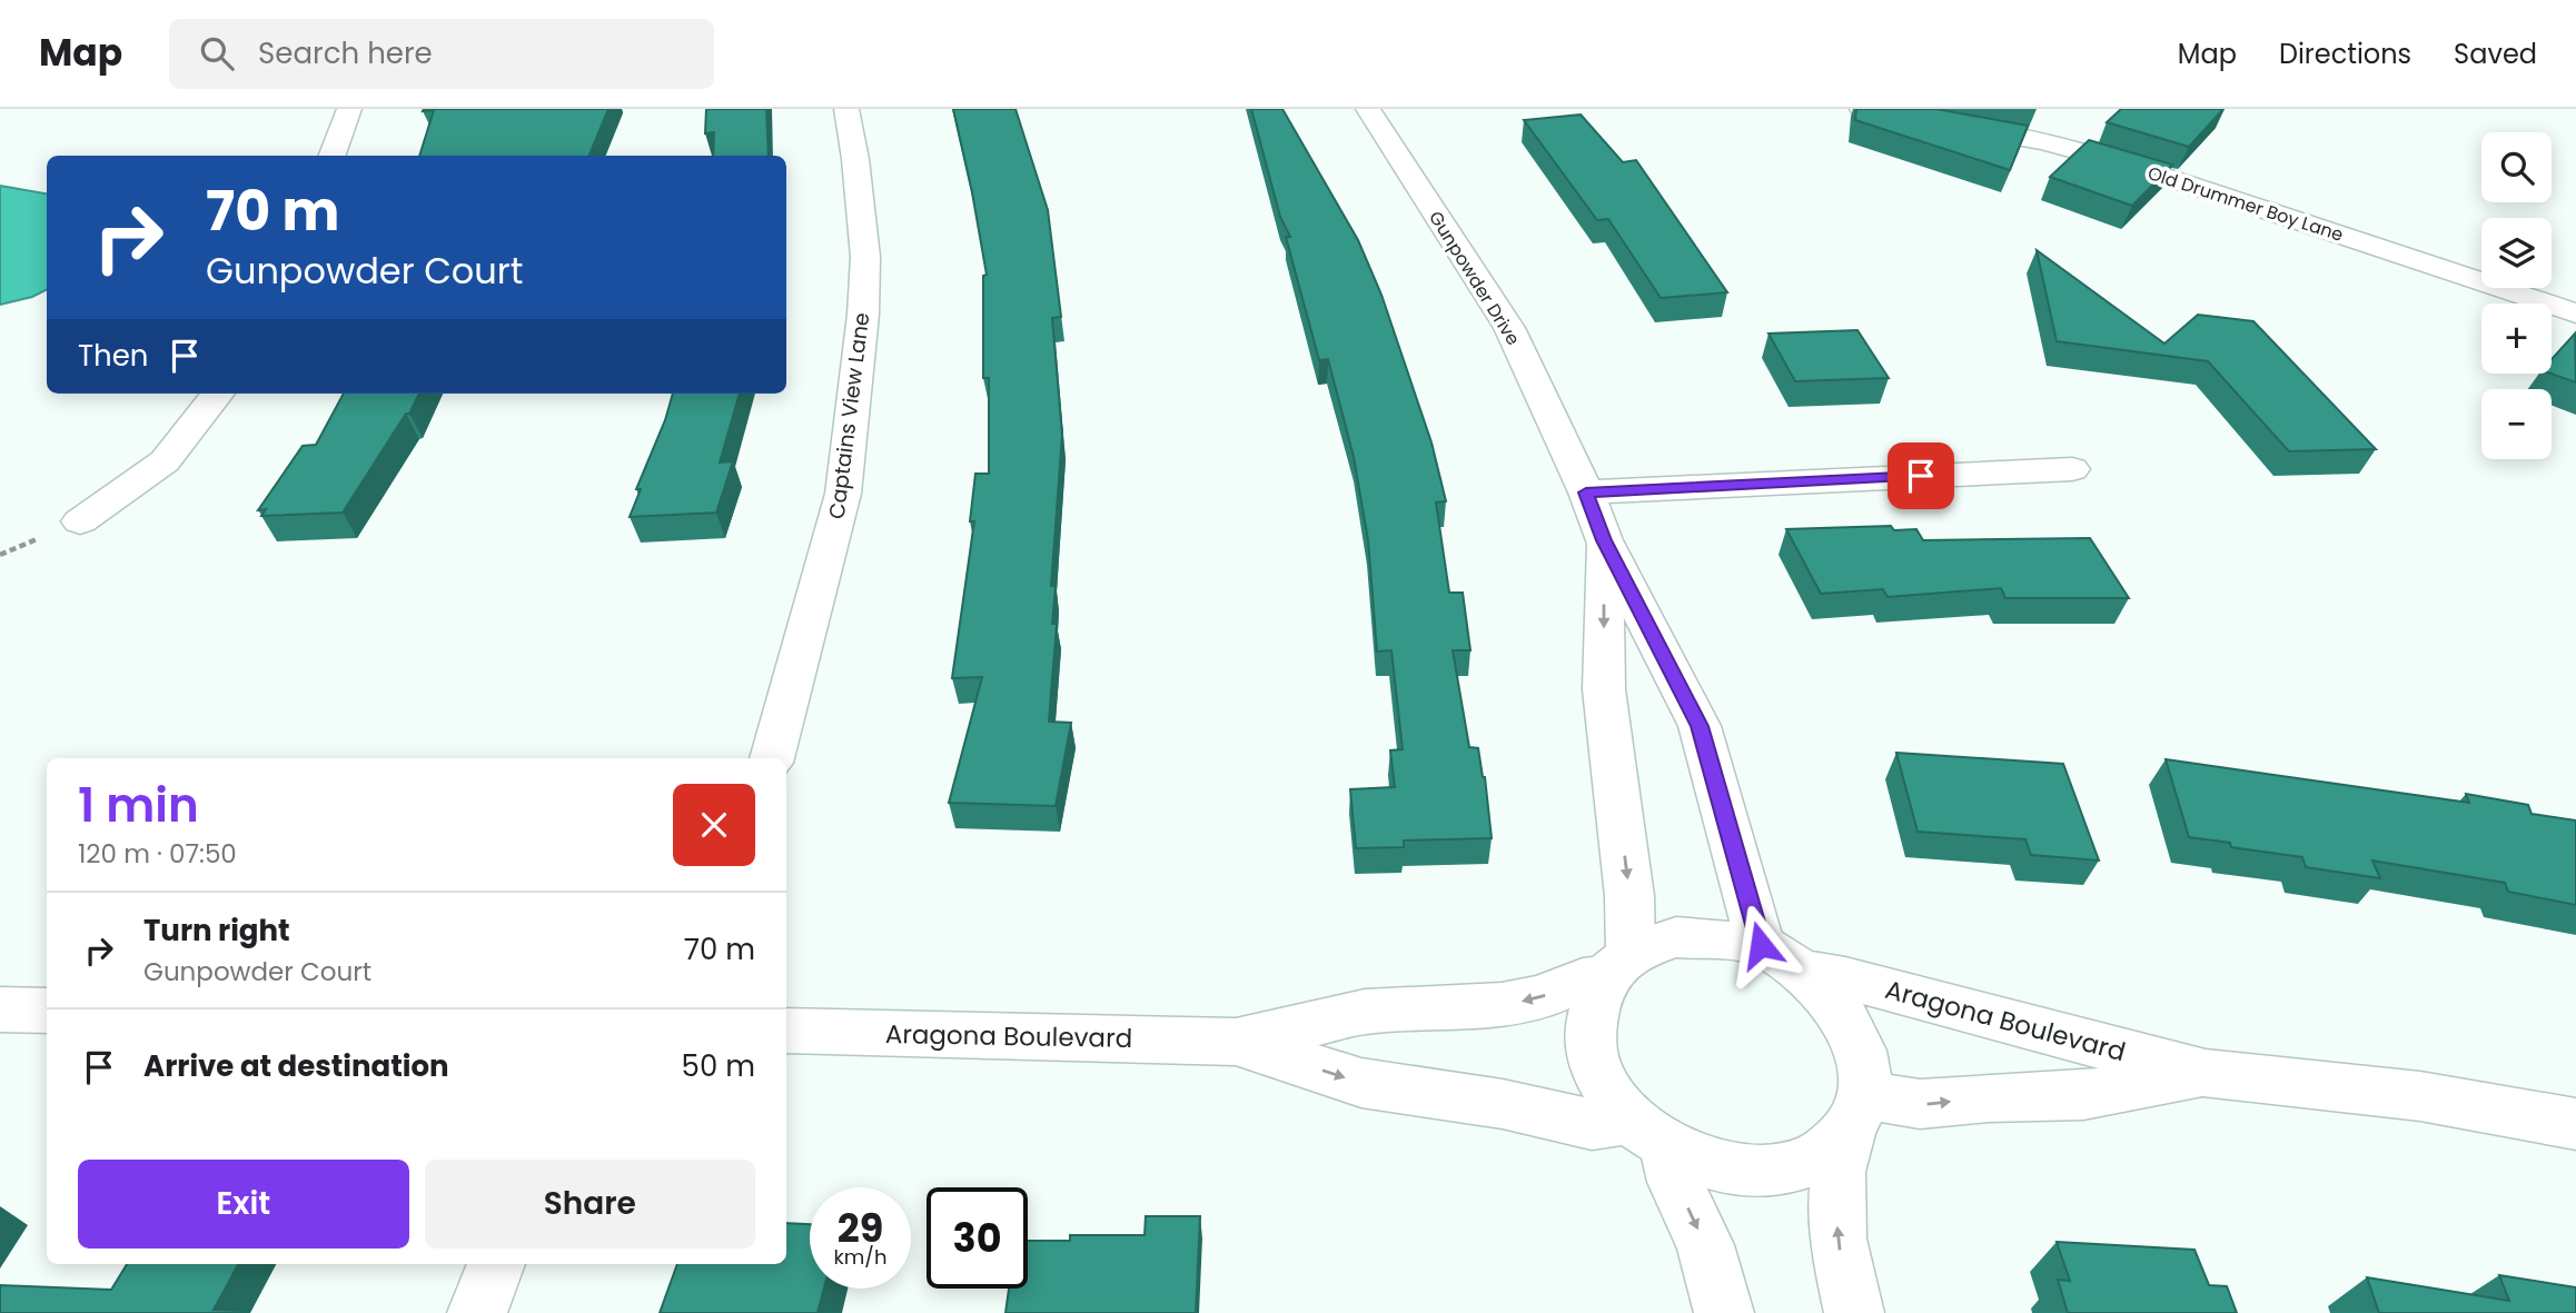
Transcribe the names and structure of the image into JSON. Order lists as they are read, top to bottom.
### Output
{
  "streets": {
    "street": [
      "Old Drummer Boy Lane",
      "Gunpowder Drive",
      "Captains View Lane",
      "Aragona Boulevard"
    ]
  },
  "crossings": [
    ["Gunpowder Drive", "Aragona Boulevard"]
  ],
  "page": {
    "header": "Map",
    "search": "Search here",
    "nav": ["Map", "Directions", "Saved"],
    "map_buttons": ["+", "−"],
    "turn": ["70 m", "Gunpowder Court"],
    "then": "Then",
    "heading": ["1 min", "120 m · 07:50"],
    "list": [
      {
        "name": "Turn right",
        "note": "Gunpowder Court",
        "value": "70 m"
      },
      {
        "name": "Arrive at destination",
        "value": "50 m"
      }
    ],
    "buttons": ["Exit", "Share"],
    "speed": "29 km/h",
    "limit": "30"
  }
}
